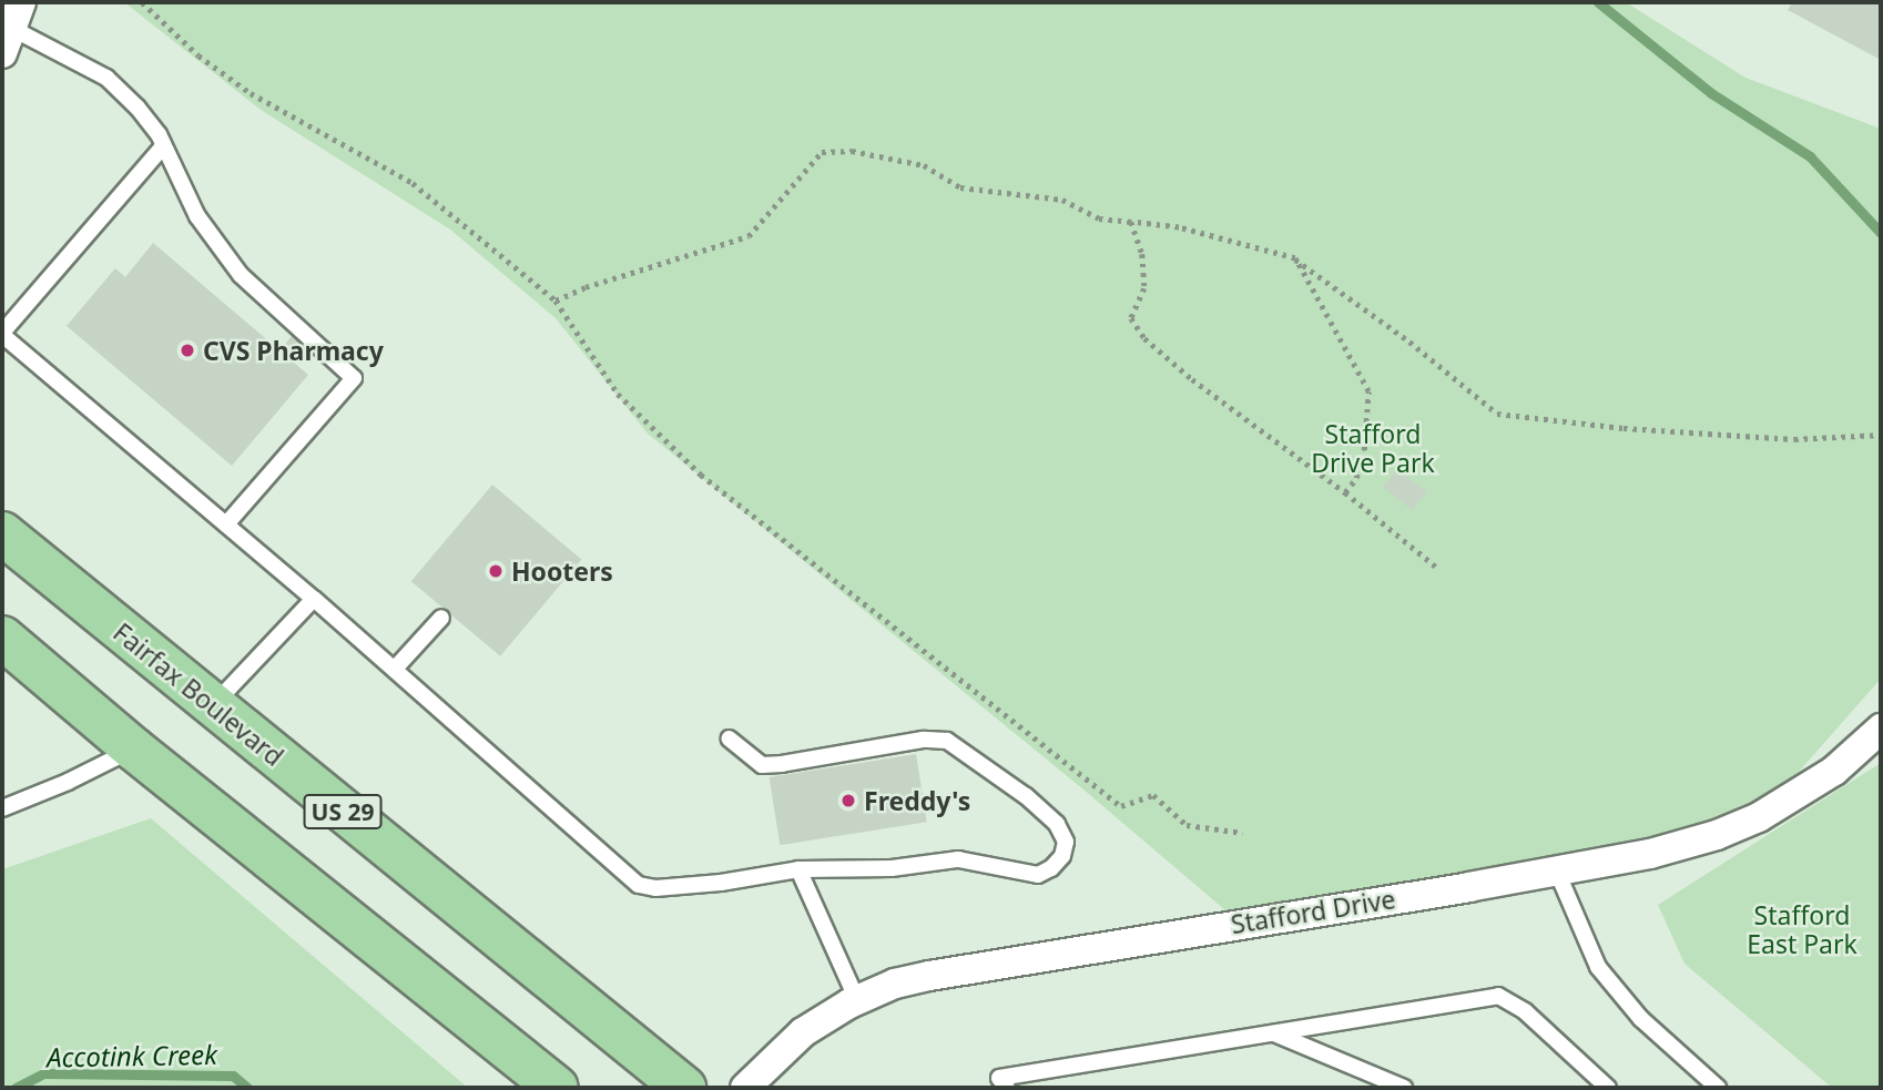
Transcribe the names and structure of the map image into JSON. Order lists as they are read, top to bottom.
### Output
{
  "streets": {
    "main road": ["Fairfax Boulevard", "US 29"],
    "street": ["Stafford Drive"]
  },
  "water": ["Accotink Creek"],
  "parks": ["Stafford Drive Park", "Stafford East Park"],
  "places": ["CVS Pharmacy", "Hooters", "Freddy's"]
}
